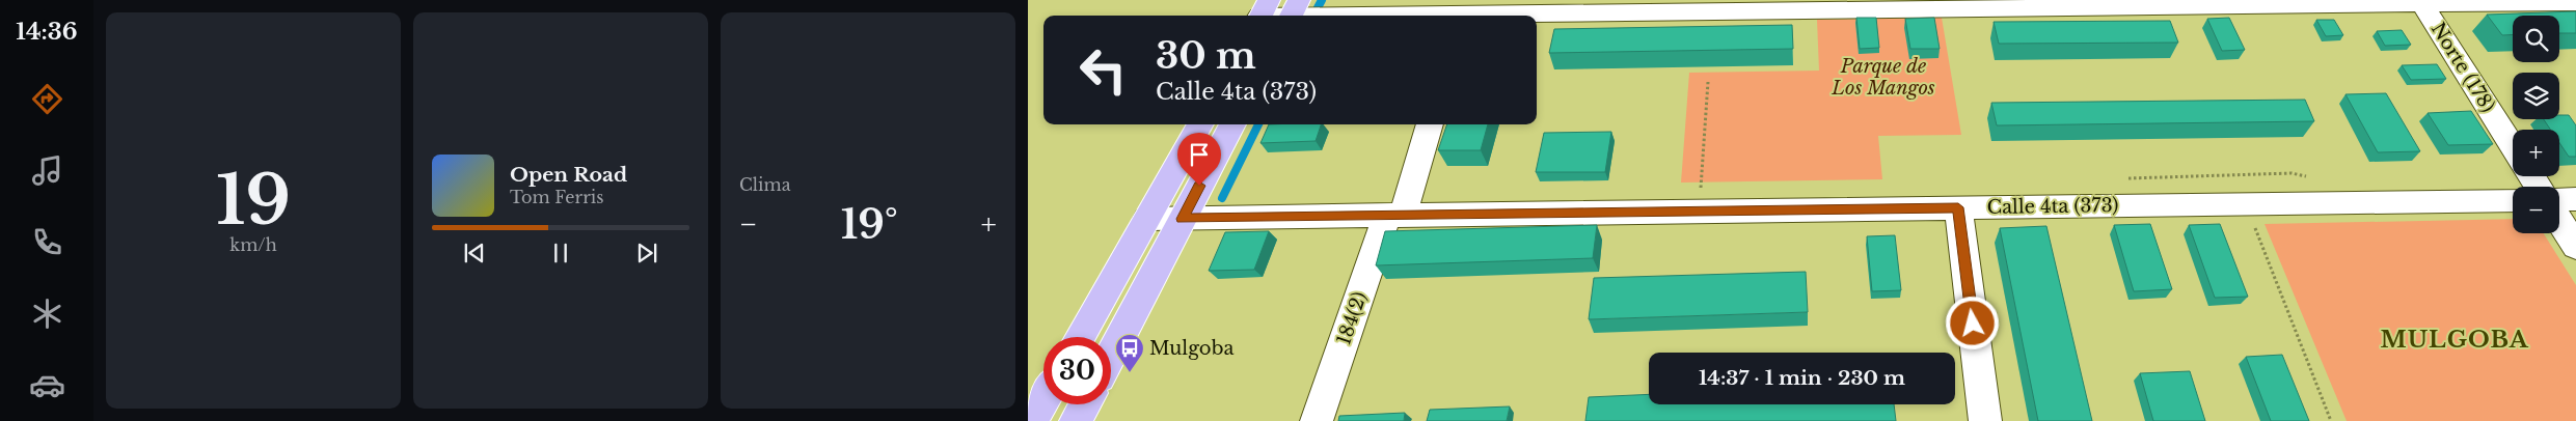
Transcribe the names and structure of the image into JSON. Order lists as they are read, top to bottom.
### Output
{
  "streets": {
    "street": ["Norte (178)", "Calle 4ta (373)", "184(2)"]
  },
  "crossings": [
    ["Calle 4ta (373)", "184(2)"]
  ],
  "districts": ["MULGOBA"],
  "parks": ["Parque de Los Mangos"],
  "places": {
    "bus stop": ["Mulgoba"]
  },
  "page": {
    "tabs": "14:36",
    "tile": [
      ["19", "km/h"],
      "Clima"
    ],
    "map_buttons": ["+", "−"],
    "turn": ["30 m", "Calle 4ta (373)"],
    "song": ["Open Road", "Tom Ferris"],
    "heat": ["−", "19°", "+"],
    "limit": "30",
    "trip": "14:37 · 1 min · 230 m"
  }
}
